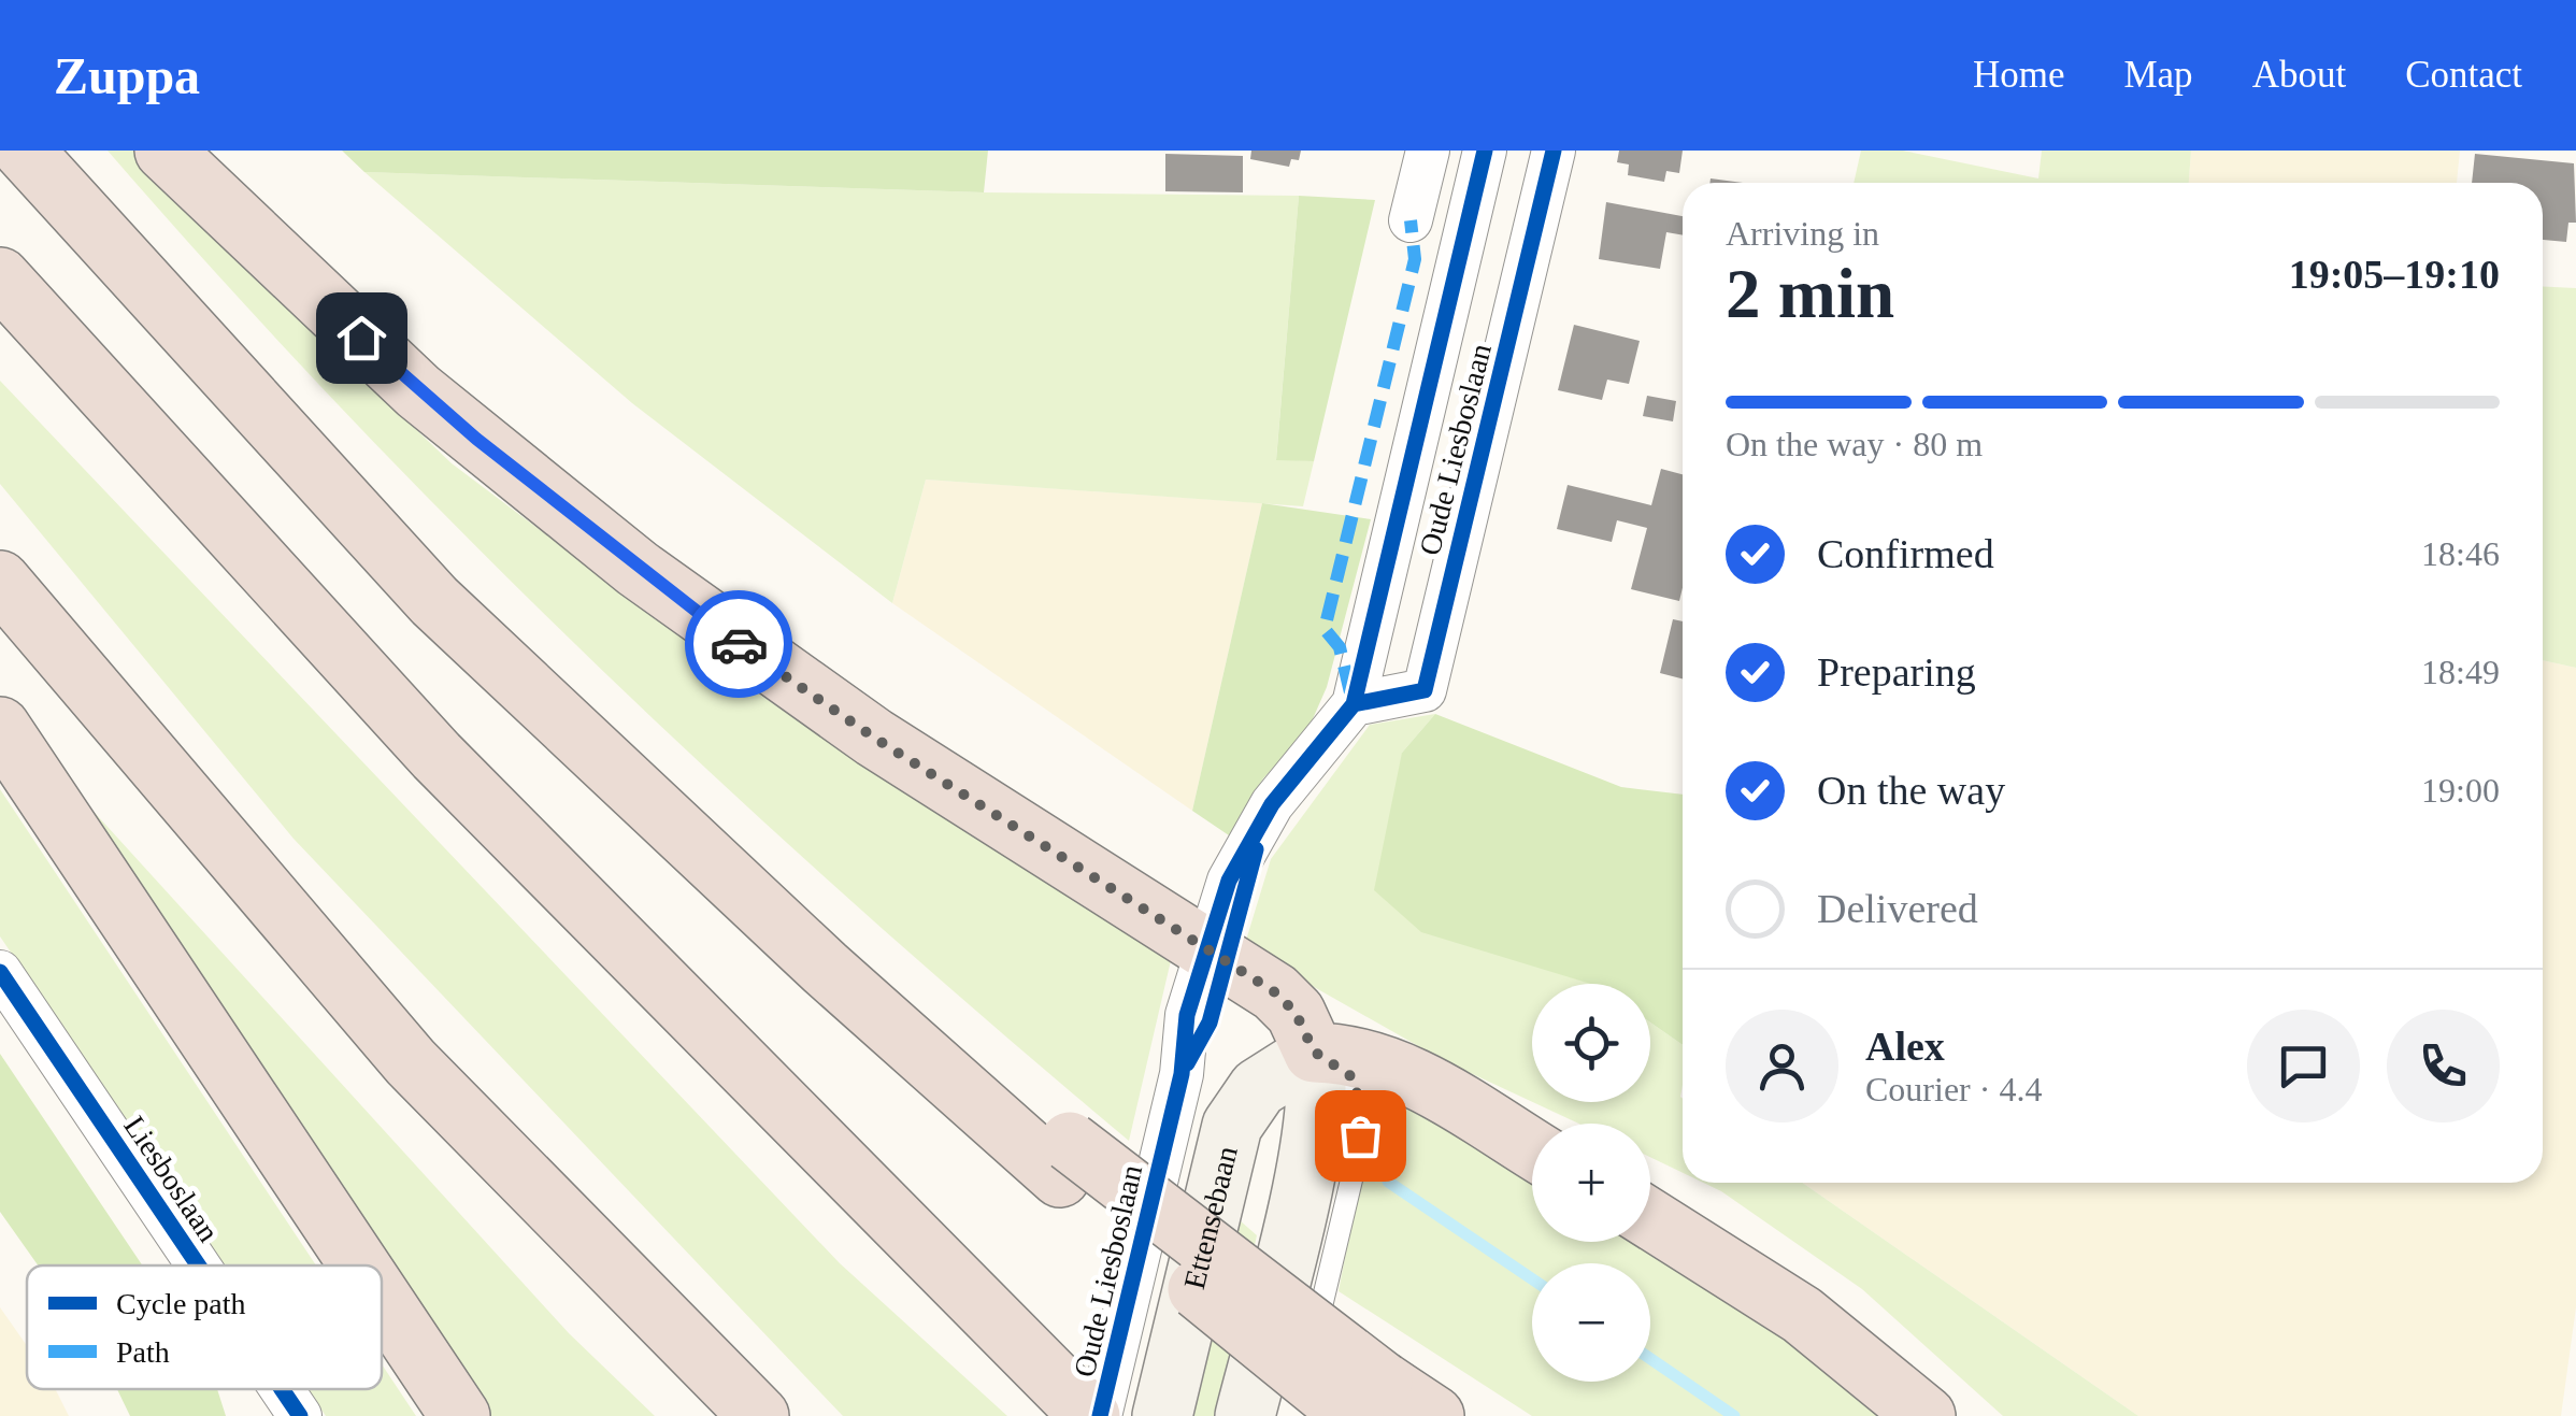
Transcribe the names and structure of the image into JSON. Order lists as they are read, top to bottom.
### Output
{
  "streets": {
    "main road": ["Ettensebaan"],
    "street": ["Oude Liesboslaan", "Liesboslaan"]
  },
  "legend": ["Cycle path", "Path"],
  "page": {
    "header": "Zuppa",
    "nav": [
      "Home",
      "Map",
      "About",
      "Contact"
    ],
    "heading": ["2 min", "Arriving in", "19:05–19:10"],
    "panel": ["Alex", "Courier · 4.4"],
    "bar": "On the way · 80 m",
    "list": [
      ["Confirmed", "18:46"],
      ["Preparing", "18:49"],
      ["On the way", "19:00"],
      "Delivered"
    ],
    "map_buttons": ["+", "−"]
  }
}
